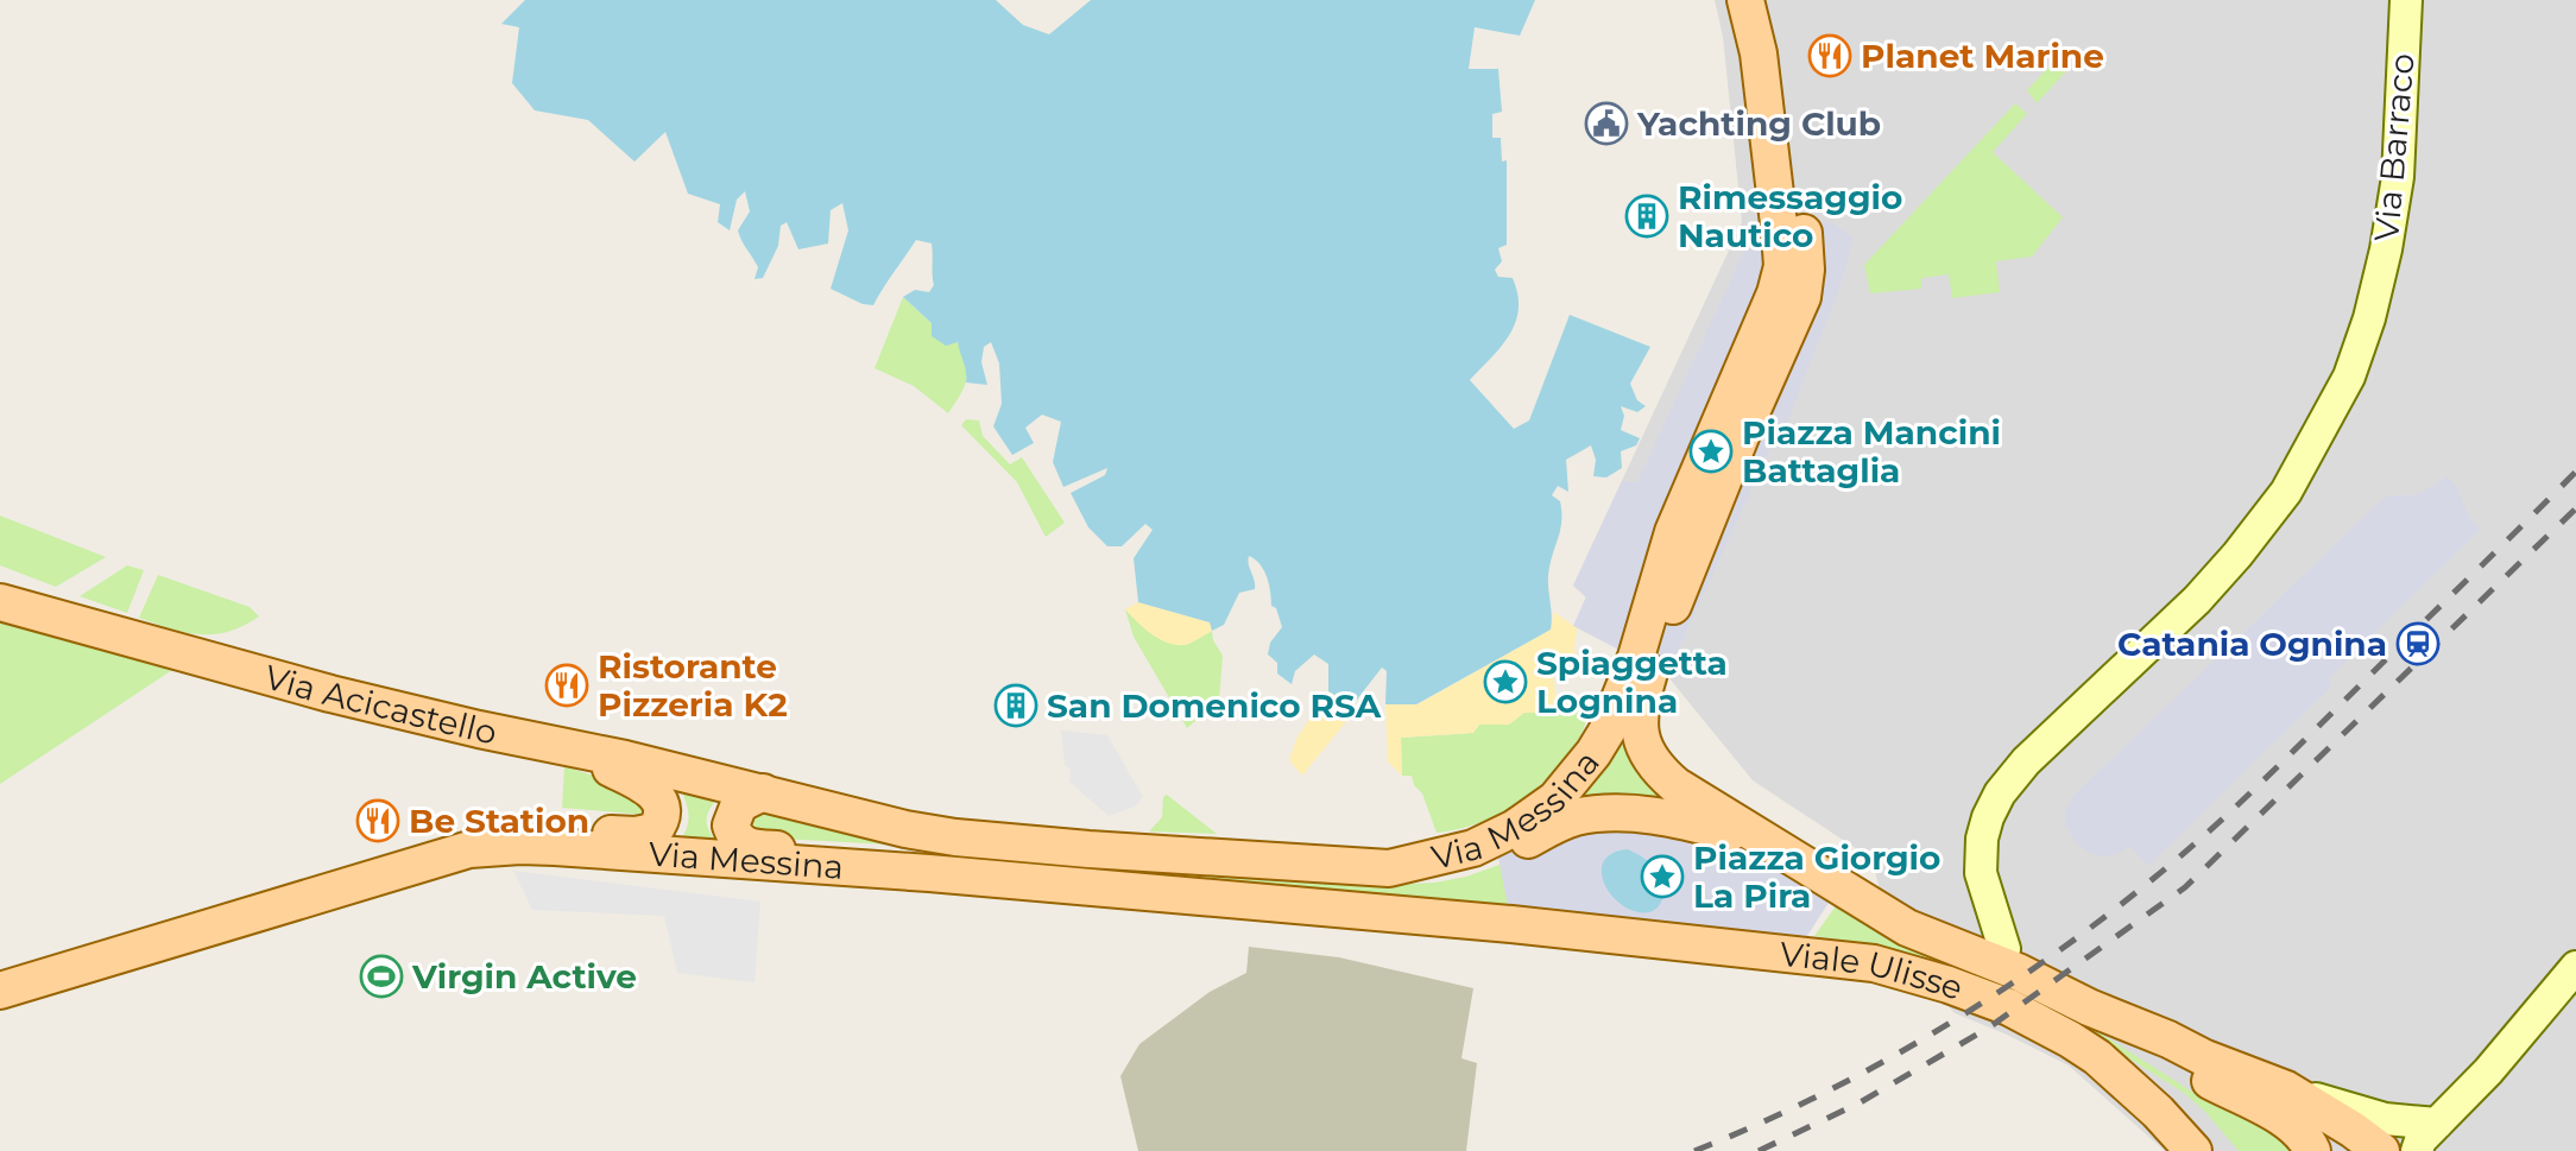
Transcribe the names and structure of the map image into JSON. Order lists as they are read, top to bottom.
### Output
{
  "streets": {
    "main road": [
      "Via Barraco",
      "Via Acicastello",
      "Via Messina",
      "Viale Ulisse"
    ]
  },
  "crossings": [
    ["Via Barraco", "Viale Ulisse"],
    ["Via Acicastello", "Via Messina"],
    ["Via Messina", "Viale Ulisse"]
  ],
  "places": {
    "restaurant": ["Planet Marine", "Ristorante Pizzeria K2", "Be Station"],
    "public building": ["Yachting Club"],
    "building": ["Rimessaggio Nautico", "San Domenico RSA"],
    "place": ["Piazza Mancini Battaglia", "Spiaggetta Lognina", "Piazza Giorgio La Pira"],
    "station": ["Catania Ognina"],
    "sports": ["Virgin Active"]
  }
}
